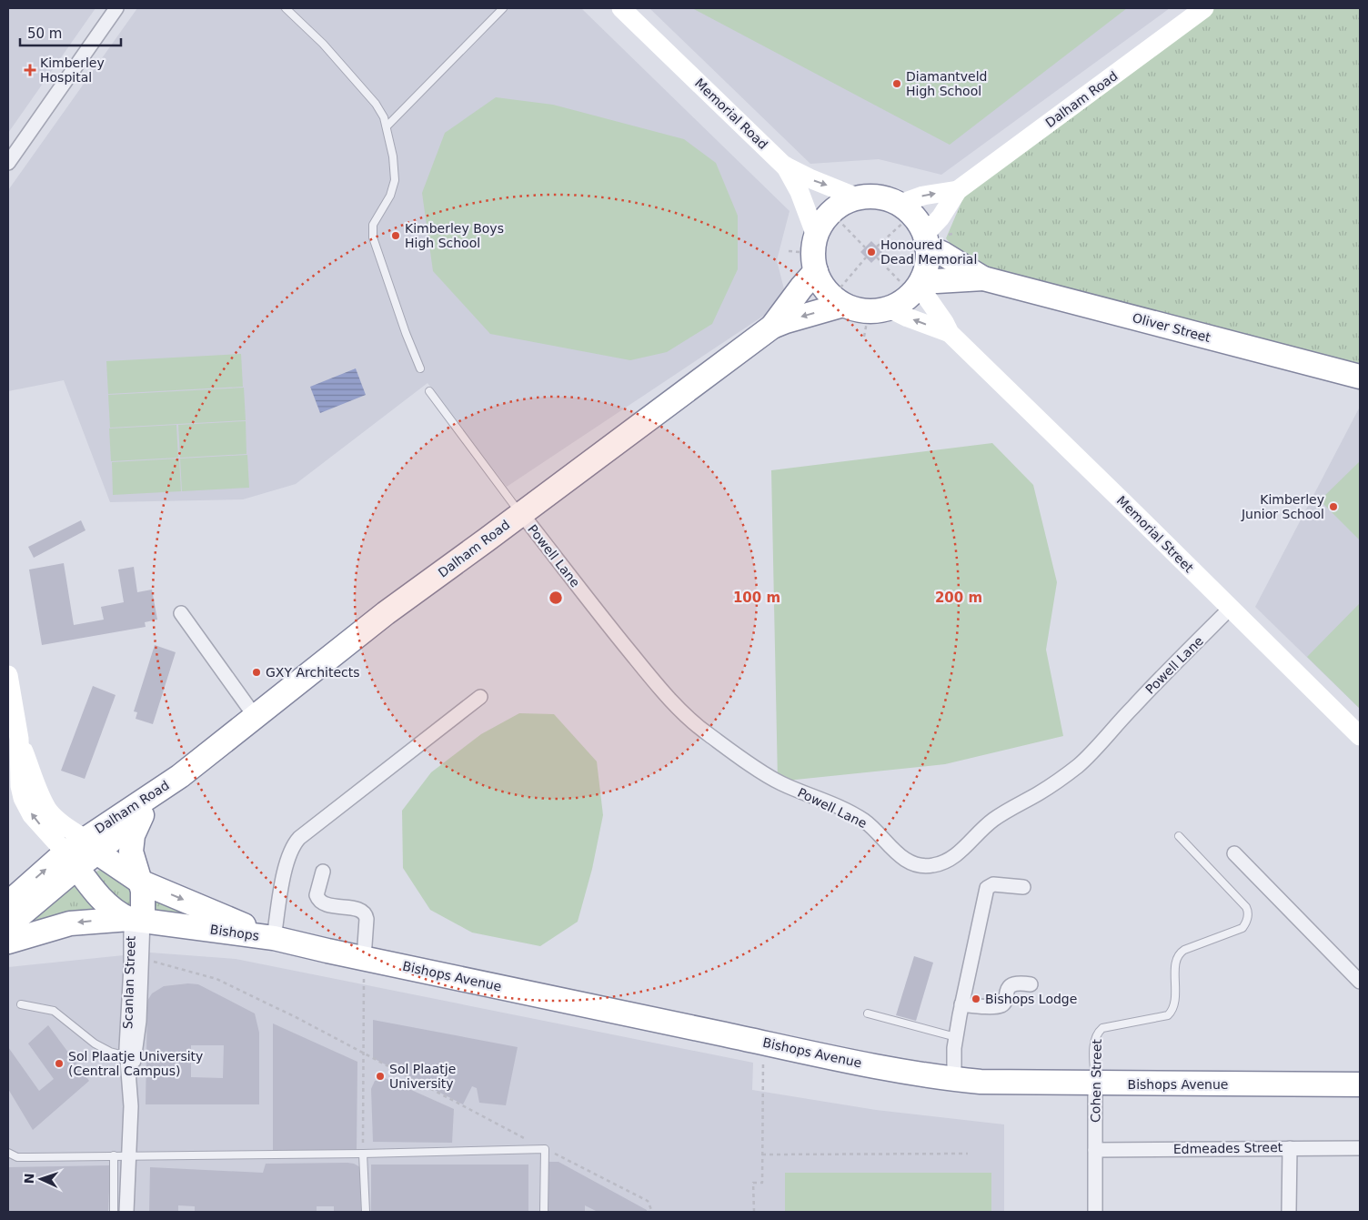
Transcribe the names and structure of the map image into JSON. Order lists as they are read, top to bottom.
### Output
{
  "streets": {
    "highway": [
      "Dalham Road",
      "Oliver Street",
      "Bishops",
      "Bishops Avenue"
    ],
    "street": [
      "Memorial Road",
      "Memorial Street",
      "Powell Lane",
      "Scanlan Street",
      "Cohen Street",
      "Edmeades Street"
    ]
  },
  "crossings": [
    ["Dalham Road", "Memorial Road"],
    ["Dalham Road", "Oliver Street"],
    ["Dalham Road", "Memorial Street"],
    ["Dalham Road", "Powell Lane"],
    ["Dalham Road", "Bishops"],
    ["Memorial Road", "Oliver Street"],
    ["Memorial Road", "Memorial Street"],
    ["Oliver Street", "Memorial Street"],
    ["Memorial Street", "Powell Lane"],
    ["Bishops", "Bishops Avenue"],
    ["Bishops", "Scanlan Street"],
    ["Bishops Avenue", "Cohen Street"],
    ["Cohen Street", "Edmeades Street"]
  ],
  "places": {
    "health": ["Kimberley Hospital"],
    "other": [
      "Diamantveld High School",
      "Kimberley Boys High School",
      "Honoured Dead Memorial",
      "Kimberley Junior School",
      "GXY Architects",
      "Bishops Lodge",
      "Sol Plaatje University (Central Campus)",
      "Sol Plaatje University"
    ]
  },
  "scale_bar": "50 m",
  "north": "left",
  "rings": ["100 m", "200 m"]
}
